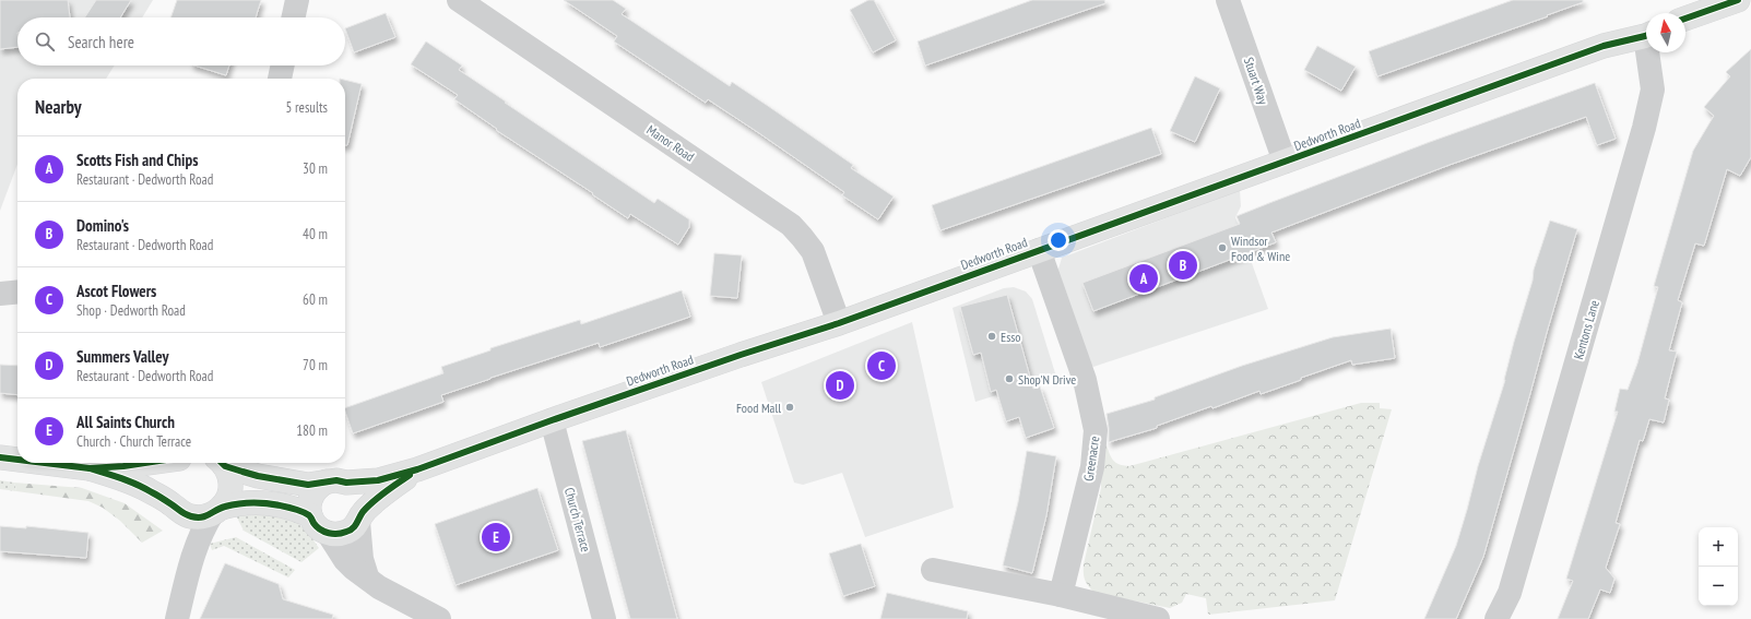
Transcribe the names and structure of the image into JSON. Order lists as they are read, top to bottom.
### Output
{
  "streets": {
    "main road": ["Dedworth Road"],
    "street": [
      "Stuart Way",
      "Manor Road",
      "Kentons Lane",
      "Greenacre",
      "Church Terrace"
    ]
  },
  "crossings": [
    ["Stuart Way", "Dedworth Road"],
    ["Dedworth Road", "Manor Road"],
    ["Dedworth Road", "Greenacre"],
    ["Dedworth Road", "Church Terrace"]
  ],
  "places": [
    "Windsor Food & Wine",
    "Esso",
    "Shop'N Drive",
    "Food Mall"
  ],
  "north": "top",
  "page": {
    "search": "Search here",
    "heading": ["Nearby", "5 results"],
    "list": [
      {
        "mark": "A",
        "name": "Scotts Fish and Chips",
        "note": "Restaurant · Dedworth Road",
        "value": "30 m"
      },
      {
        "mark": "B",
        "name": "Domino's",
        "note": "Restaurant · Dedworth Road",
        "value": "40 m"
      },
      {
        "mark": "C",
        "name": "Ascot Flowers",
        "note": "Shop · Dedworth Road",
        "value": "60 m"
      },
      {
        "mark": "D",
        "name": "Summers Valley",
        "note": "Restaurant · Dedworth Road",
        "value": "70 m"
      },
      {
        "mark": "E",
        "name": "All Saints Church",
        "note": "Church · Church Terrace",
        "value": "180 m"
      }
    ],
    "pins": [
      "B",
      "A",
      "C",
      "D",
      "E"
    ],
    "map_buttons": ["+", "−"]
  }
}
